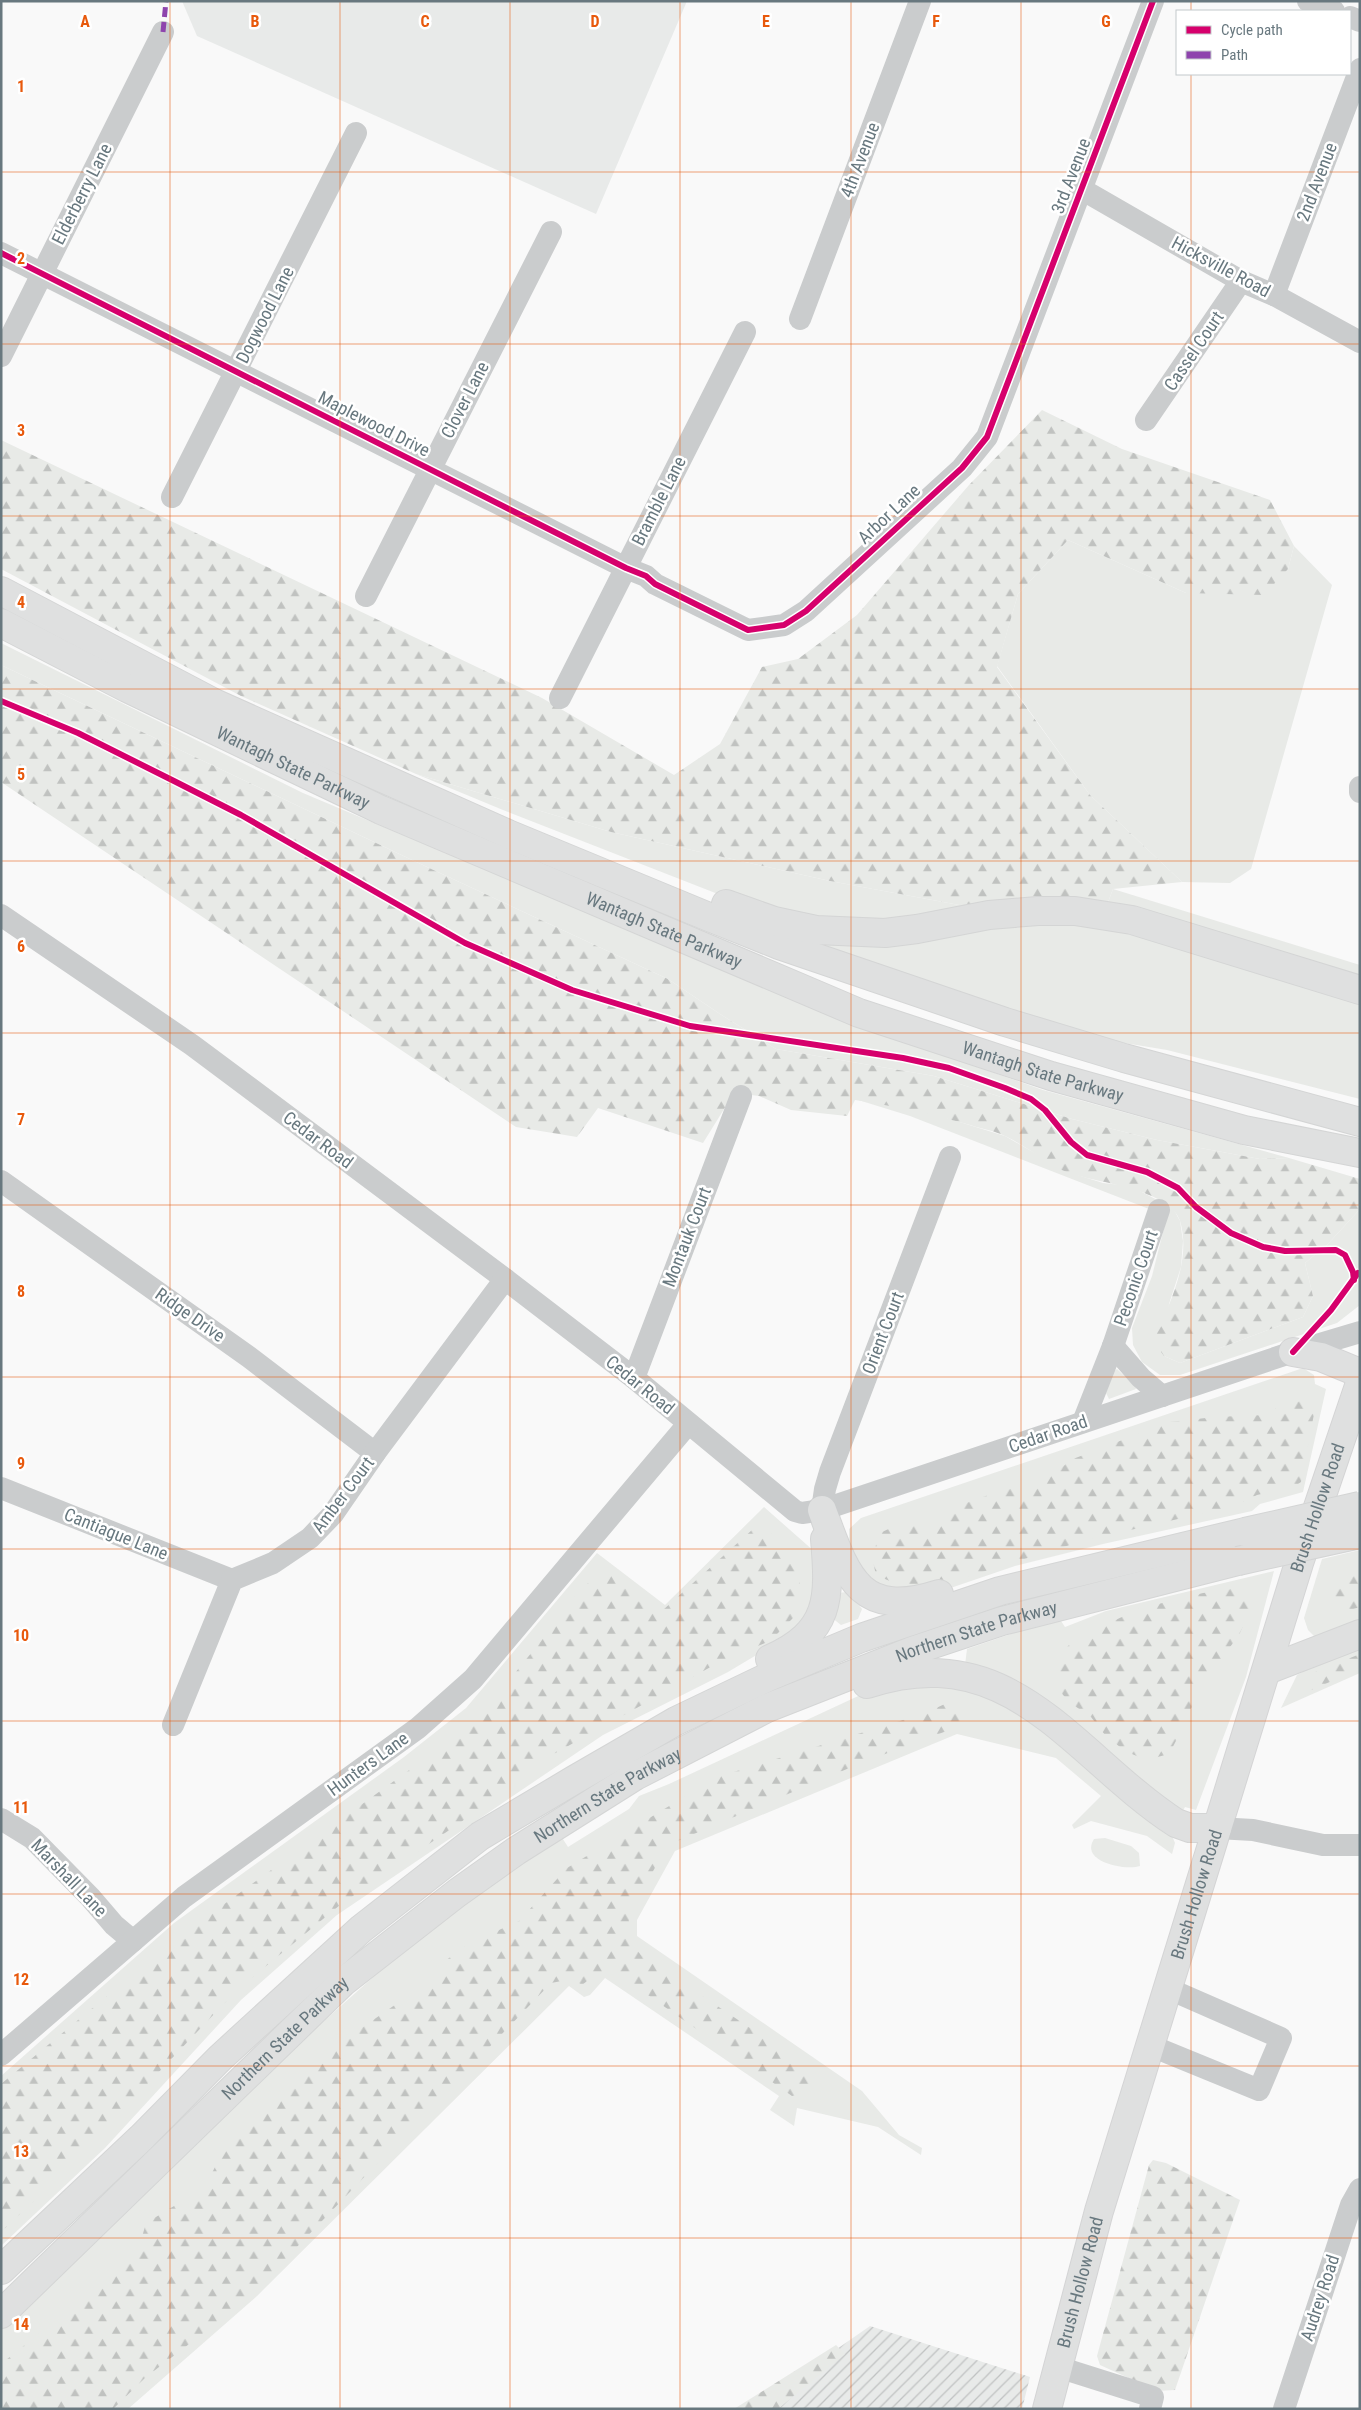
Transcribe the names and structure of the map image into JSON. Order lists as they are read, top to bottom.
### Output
{
  "streets": {
    "main road": ["Wantagh State Parkway", "Brush Hollow Road", "Northern State Parkway"],
    "street": [
      "4th Avenue",
      "3rd Avenue",
      "2nd Avenue",
      "Elderberry Lane",
      "Hicksville Road",
      "Dogwood Lane",
      "Cassel Court",
      "Clover Lane",
      "Maplewood Drive",
      "Bramble Lane",
      "Arbor Lane",
      "Cedar Road",
      "Montauk Court",
      "Peconic Court",
      "Ridge Drive",
      "Orient Court",
      "Amber Court",
      "Cantiague Lane",
      "Hunters Lane",
      "Marshall Lane",
      "Audrey Road"
    ]
  },
  "crossings": [
    ["3rd Avenue", "Hicksville Road"],
    ["3rd Avenue", "Arbor Lane"],
    ["2nd Avenue", "Hicksville Road"],
    ["Elderberry Lane", "Maplewood Drive"],
    ["Hicksville Road", "Cassel Court"],
    ["Dogwood Lane", "Maplewood Drive"],
    ["Clover Lane", "Maplewood Drive"],
    ["Maplewood Drive", "Bramble Lane"],
    ["Maplewood Drive", "Arbor Lane"],
    ["Cedar Road", "Montauk Court"],
    ["Cedar Road", "Peconic Court"],
    ["Cedar Road", "Orient Court"],
    ["Cedar Road", "Amber Court"],
    ["Cedar Road", "Hunters Lane"],
    ["Ridge Drive", "Amber Court"],
    ["Amber Court", "Cantiague Lane"],
    ["Hunters Lane", "Marshall Lane"]
  ],
  "legend": ["Cycle path", "Path"],
  "grid": {
    "columns": [
      "A",
      "B",
      "C",
      "D",
      "E",
      "F",
      "G"
    ],
    "rows": [
      "1",
      "2",
      "3",
      "4",
      "5",
      "6",
      "7",
      "8",
      "9",
      "10",
      "11",
      "12",
      "13",
      "14"
    ]
  }
}
